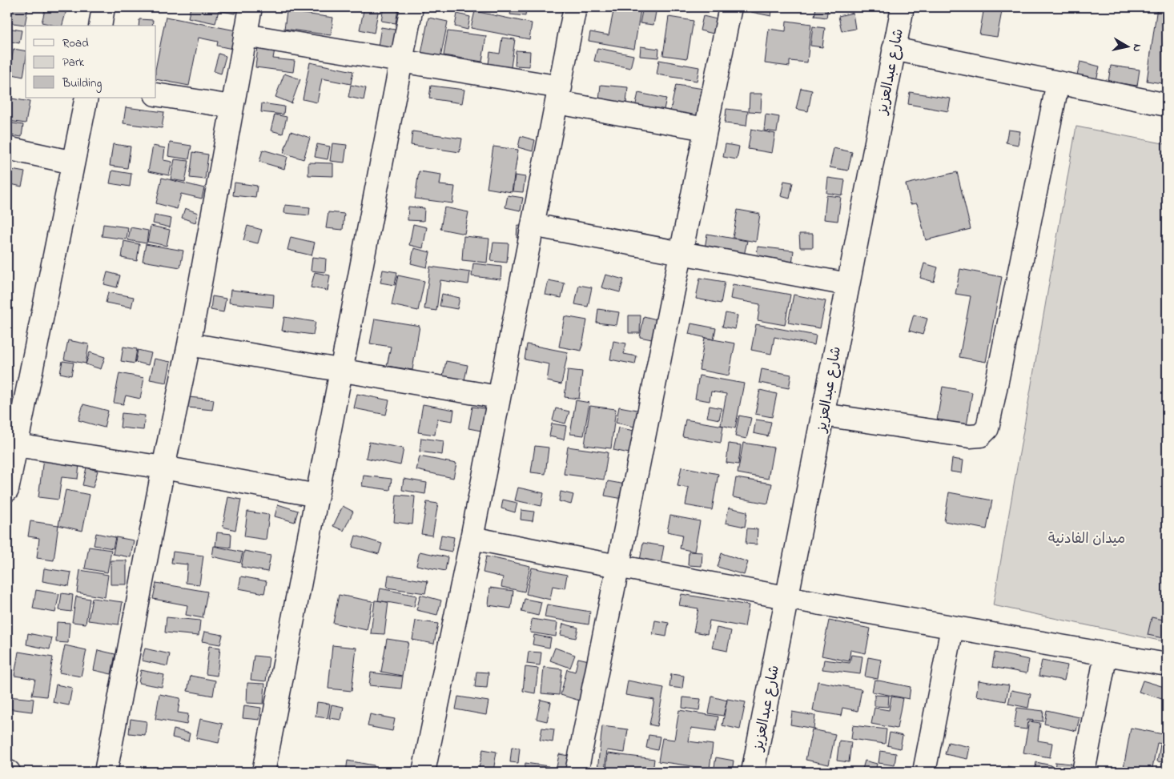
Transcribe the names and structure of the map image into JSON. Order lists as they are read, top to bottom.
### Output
{
  "streets": {
    "street": ["شارع عبدالعزيز"]
  },
  "parks": ["ميدان الفادنية"],
  "legend": ["Road", "Park", "Building"],
  "north": "right"
}
